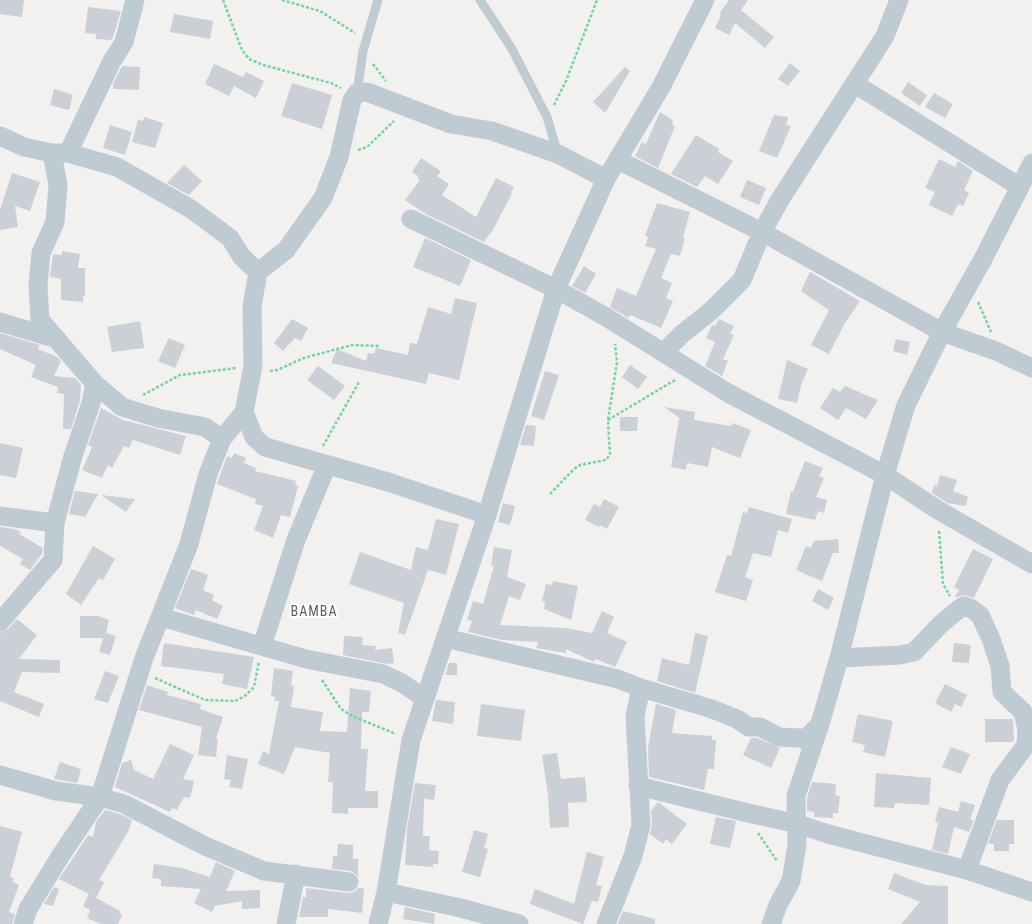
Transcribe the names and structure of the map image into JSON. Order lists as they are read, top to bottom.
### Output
{
  "districts": ["BAMBA"]
}
